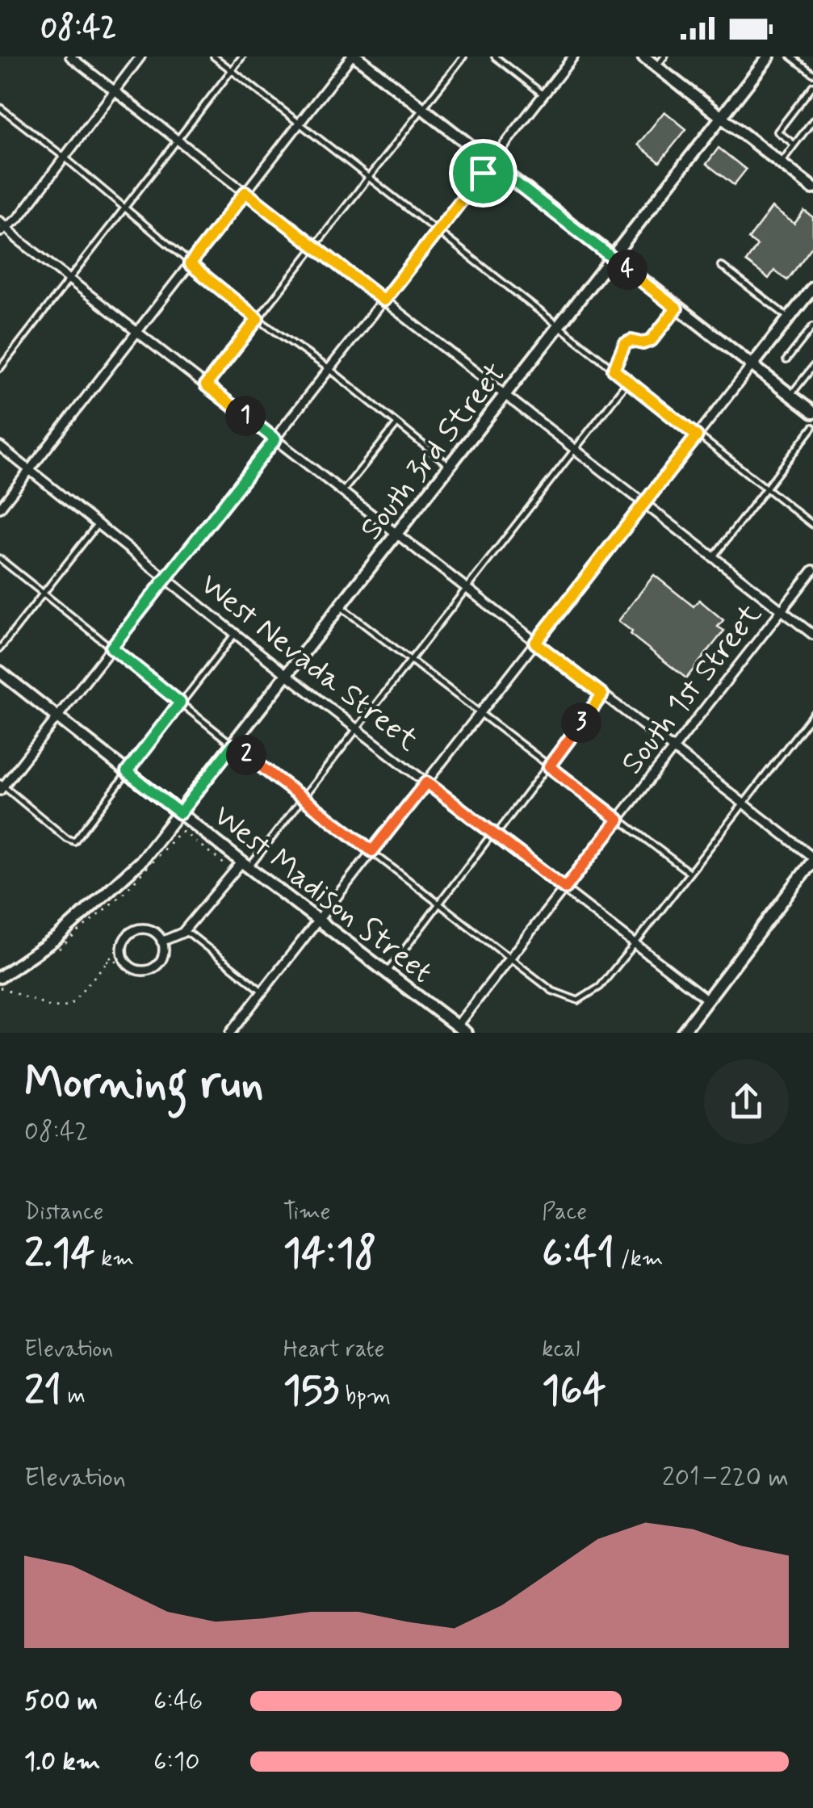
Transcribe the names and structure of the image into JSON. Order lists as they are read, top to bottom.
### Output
{
  "streets": {
    "main road": ["South 3rd Street", "West Madison Street"],
    "street": ["West Nevada Street", "South 1st Street"]
  },
  "crossings": [
    ["South 3rd Street", "West Nevada Street"],
    ["South 3rd Street", "West Madison Street"],
    ["West Nevada Street", "South 1st Street"],
    ["South 1st Street", "West Madison Street"]
  ],
  "page": {
    "status": "08:42",
    "pins": [
      "4",
      "1",
      "3",
      "2"
    ],
    "heading": ["Morning run", "08:42"],
    "stats": [
      ["Distance", "2.14 km"],
      ["Time", "14:18"],
      ["Pace", "6:41 /km"],
      ["Elevation", "21 m"],
      ["Heart rate", "153 bpm"],
      ["kcal", "164"]
    ],
    "chart": ["Elevation", "201–220 m"],
    "list": [
      {
        "name": "500 m",
        "note": "6:46"
      },
      {
        "name": "1.0 km",
        "note": "6:10"
      }
    ]
  }
}
